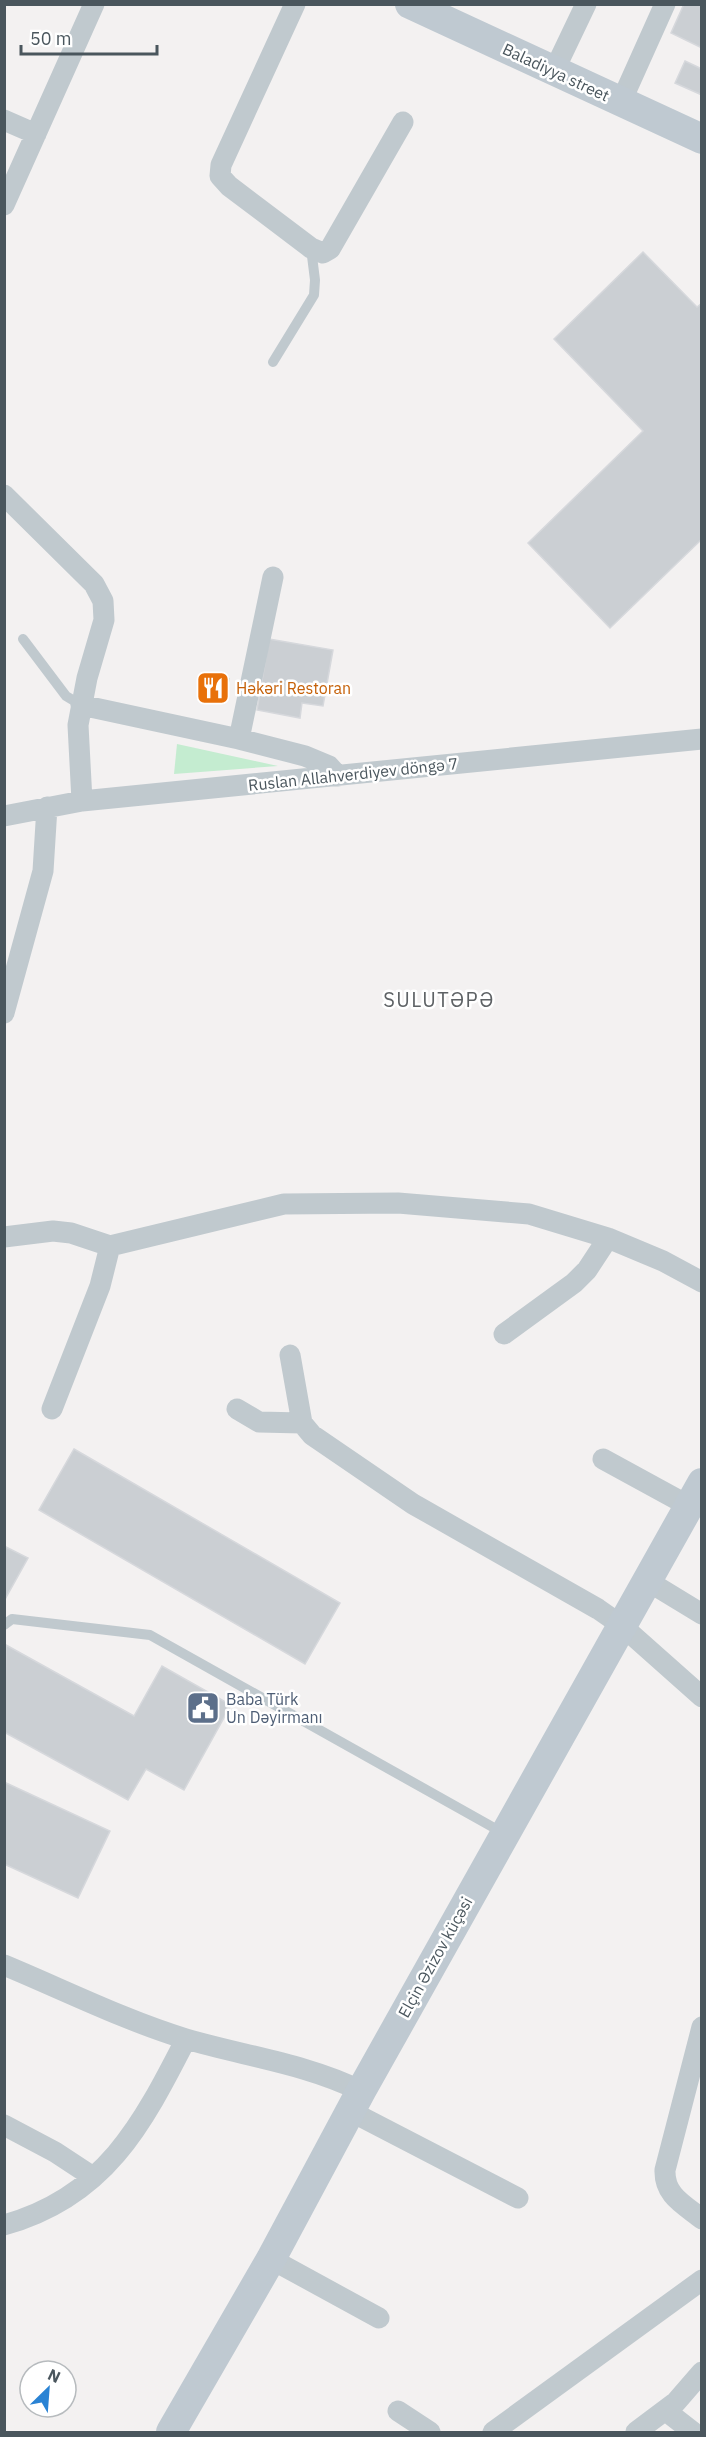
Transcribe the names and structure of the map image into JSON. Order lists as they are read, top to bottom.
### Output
{
  "streets": {
    "street": ["Baladiyya street", "Ruslan Allahverdiyev döngə 7", "Elçin Əzizov küçəsi"]
  },
  "districts": ["SULUTƏPƏ"],
  "places": {
    "restaurant": ["Həkəri Restoran"],
    "public building": ["Baba Türk Un Dəyirmanı"]
  },
  "scale_bar": "50 m",
  "north": "top right"
}
